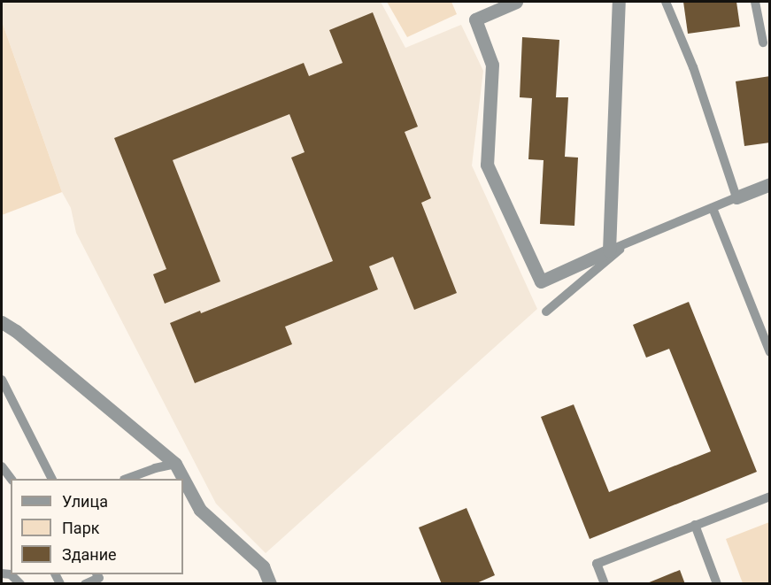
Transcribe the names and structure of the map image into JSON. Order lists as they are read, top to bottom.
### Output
{
  "legend": ["Улица", "Парк", "Здание"]
}
